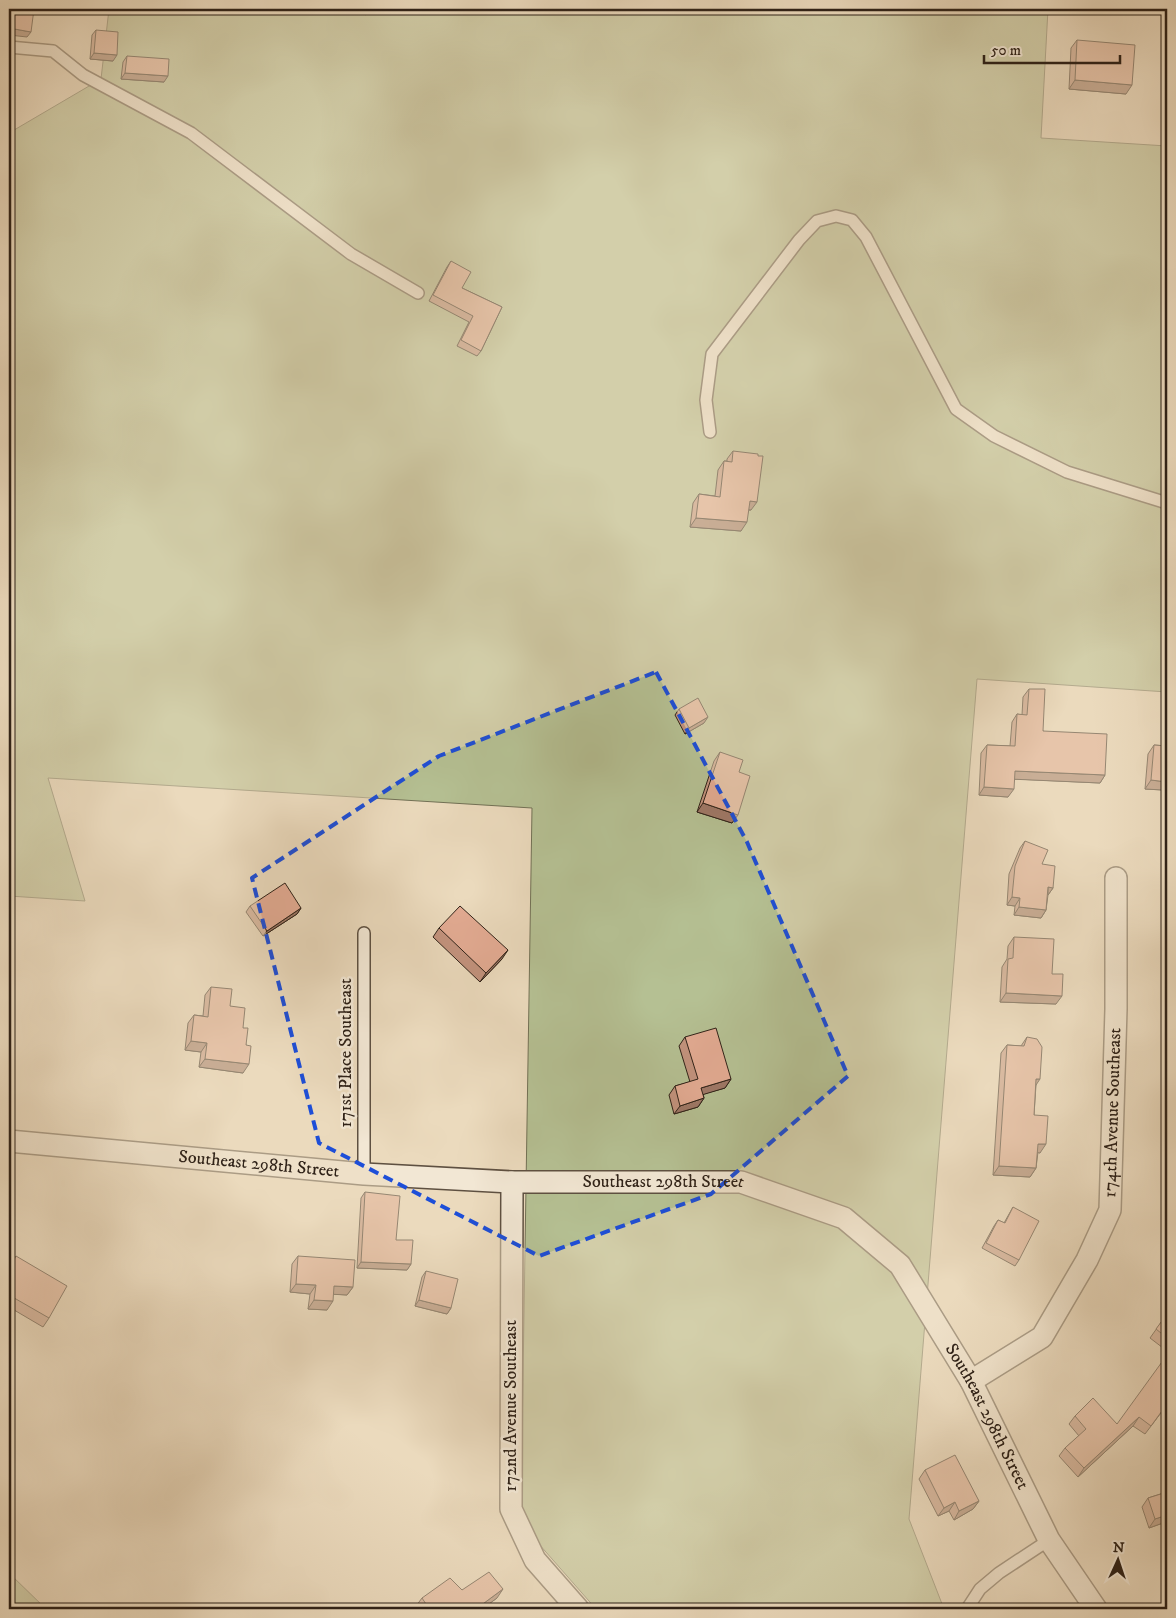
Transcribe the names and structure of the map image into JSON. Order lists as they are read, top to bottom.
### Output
{
  "streets": {
    "street": ["174th Avenue Southeast", "Southeast 298th Street", "172nd Avenue Southeast"],
    "lane": ["171st Place Southeast"]
  },
  "crossings": [
    ["171st Place Southeast", "Southeast 298th Street"],
    ["174th Avenue Southeast", "Southeast 298th Street"],
    ["Southeast 298th Street", "172nd Avenue Southeast"]
  ],
  "scale_bar": "50 m",
  "north": "top"
}
